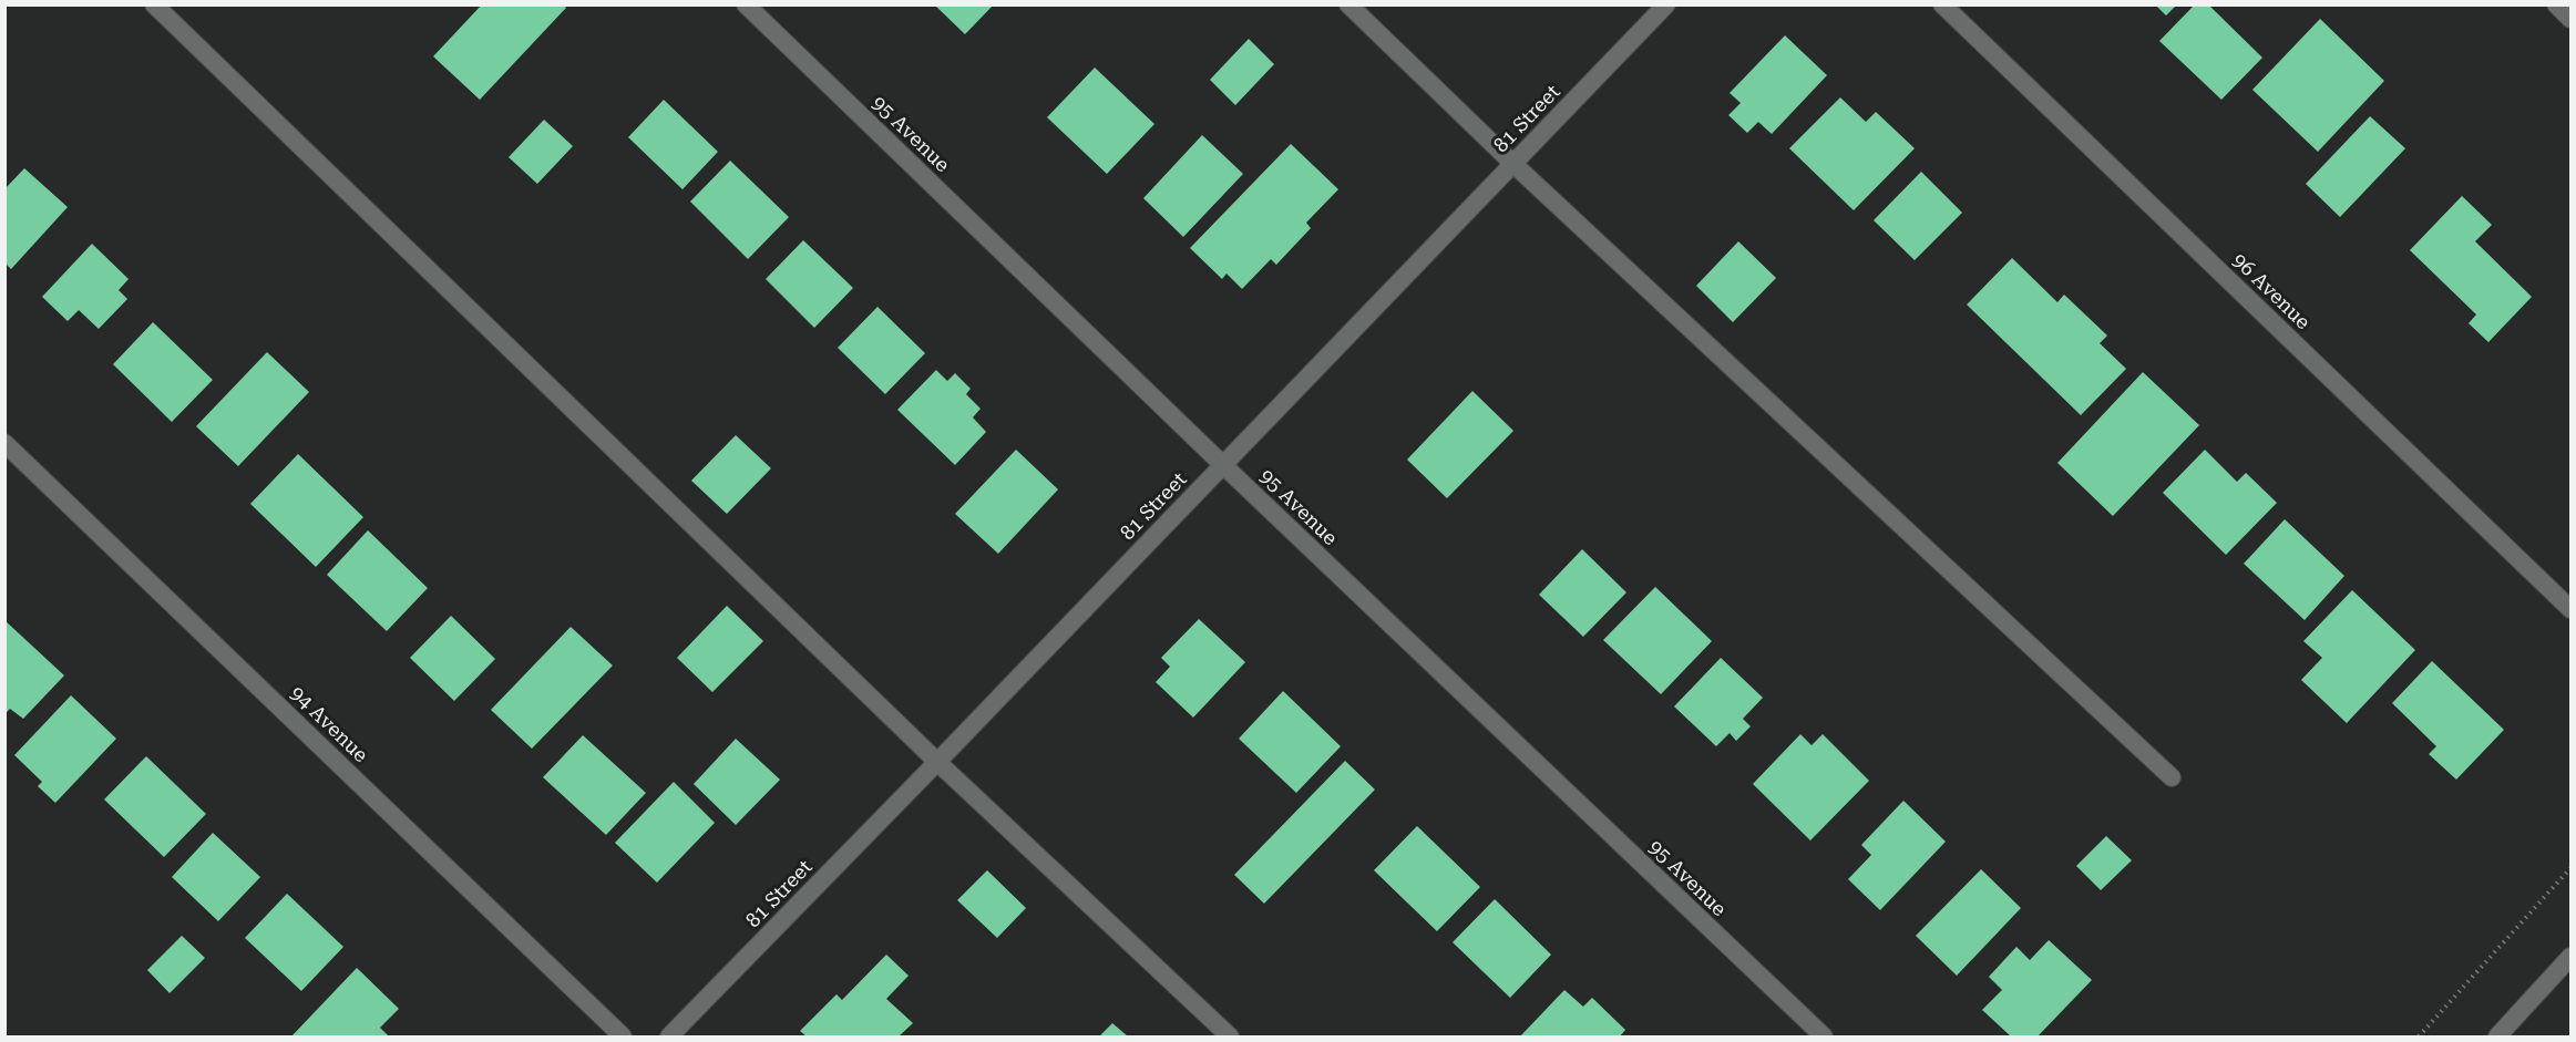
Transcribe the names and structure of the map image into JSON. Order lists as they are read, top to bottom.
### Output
{
  "streets": {
    "street": [
      "81 Street",
      "95 Avenue",
      "96 Avenue",
      "94 Avenue"
    ]
  },
  "crossings": [
    ["81 Street", "95 Avenue"]
  ]
}
